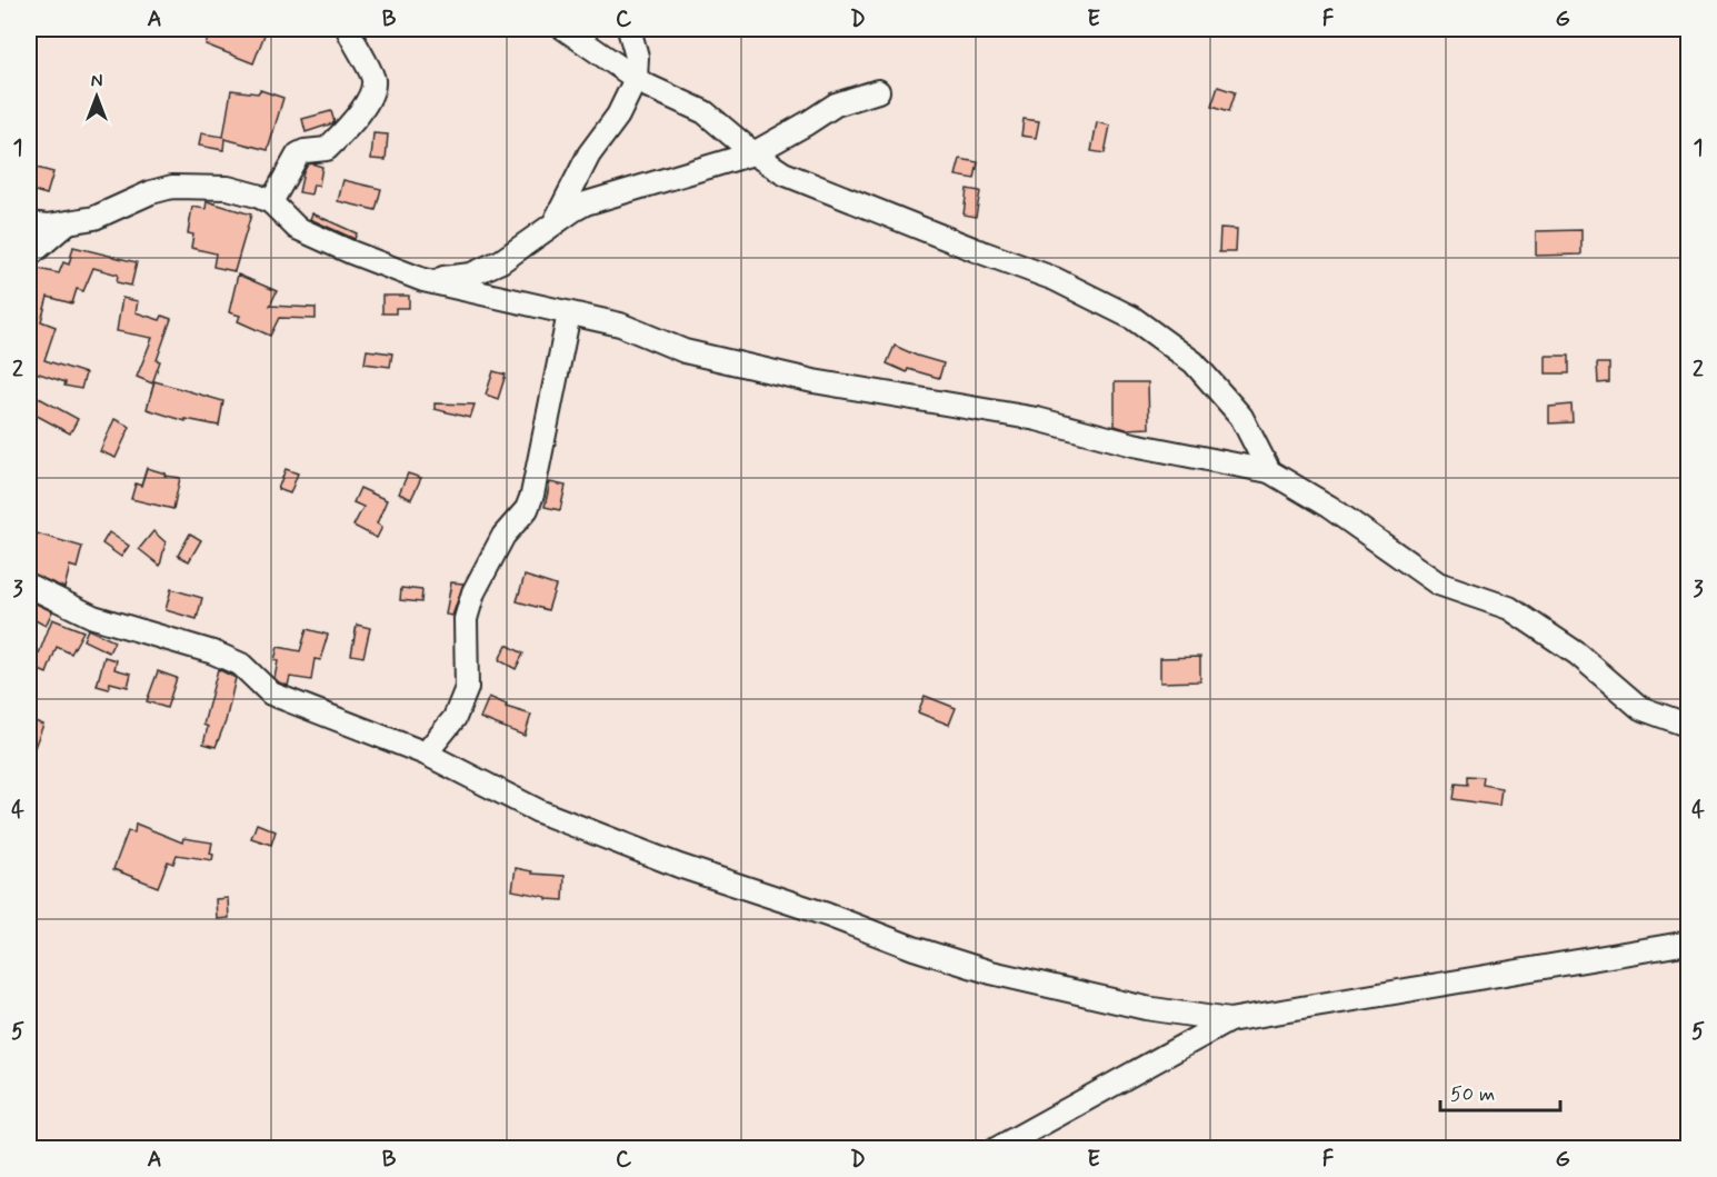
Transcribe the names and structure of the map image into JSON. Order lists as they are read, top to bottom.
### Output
{
  "scale_bar": "50 m",
  "north": "top",
  "grid": {
    "columns": [
      "A",
      "B",
      "C",
      "D",
      "E",
      "F",
      "G"
    ],
    "rows": [
      "1",
      "2",
      "3",
      "4",
      "5"
    ]
  }
}
